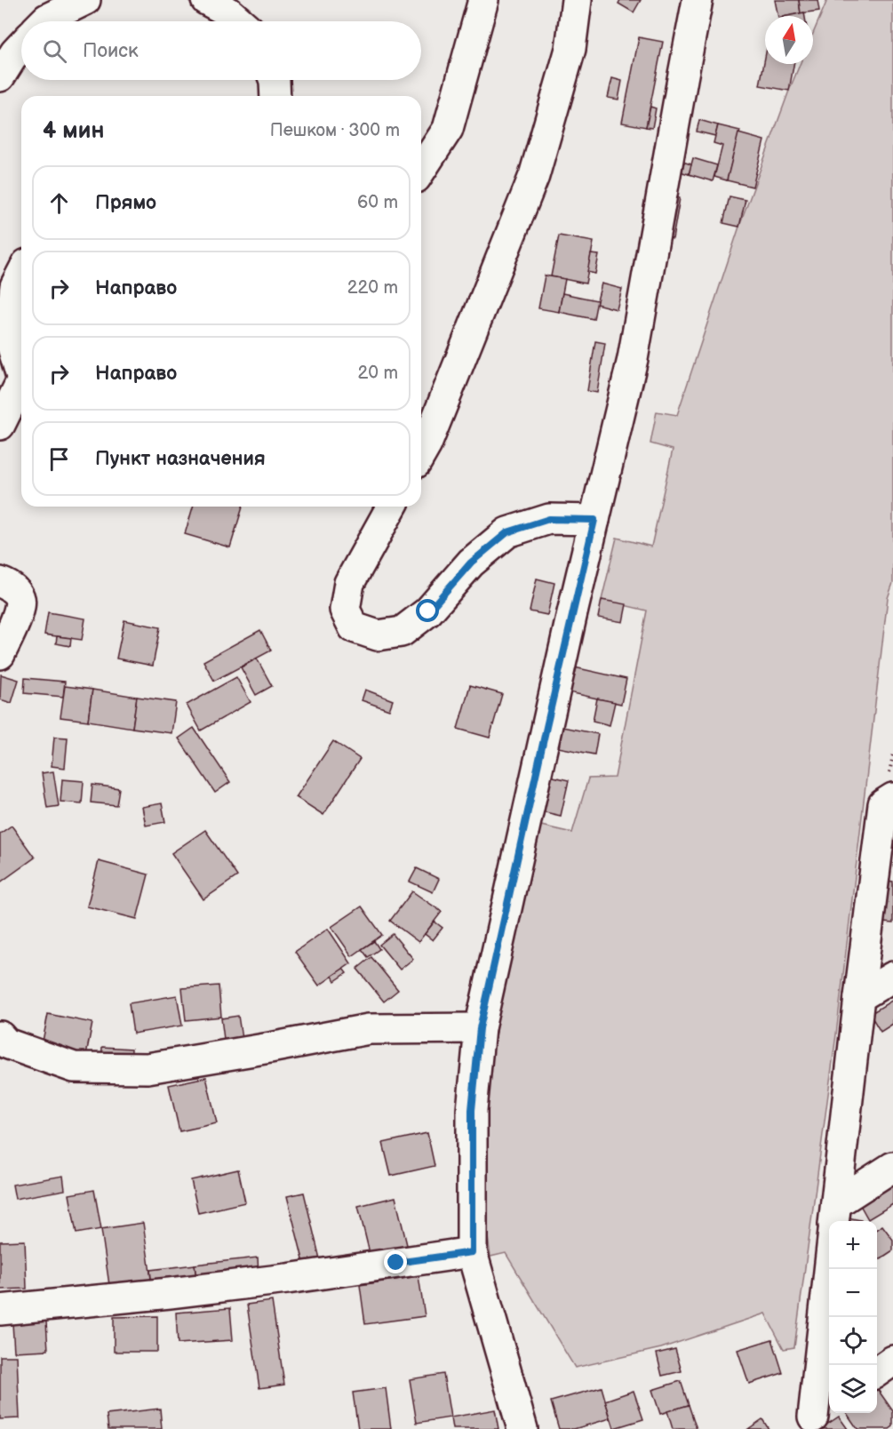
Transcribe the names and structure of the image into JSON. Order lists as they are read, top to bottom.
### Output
{
  "north": "top",
  "page": {
    "search": "Поиск",
    "heading": ["4 мин", "Пешком · 300 m"],
    "list": [
      ["Прямо", "60 m"],
      ["Направо", "220 m"],
      ["Направо", "20 m"],
      "Пункт назначения"
    ],
    "map_buttons": ["+", "−"]
  }
}
